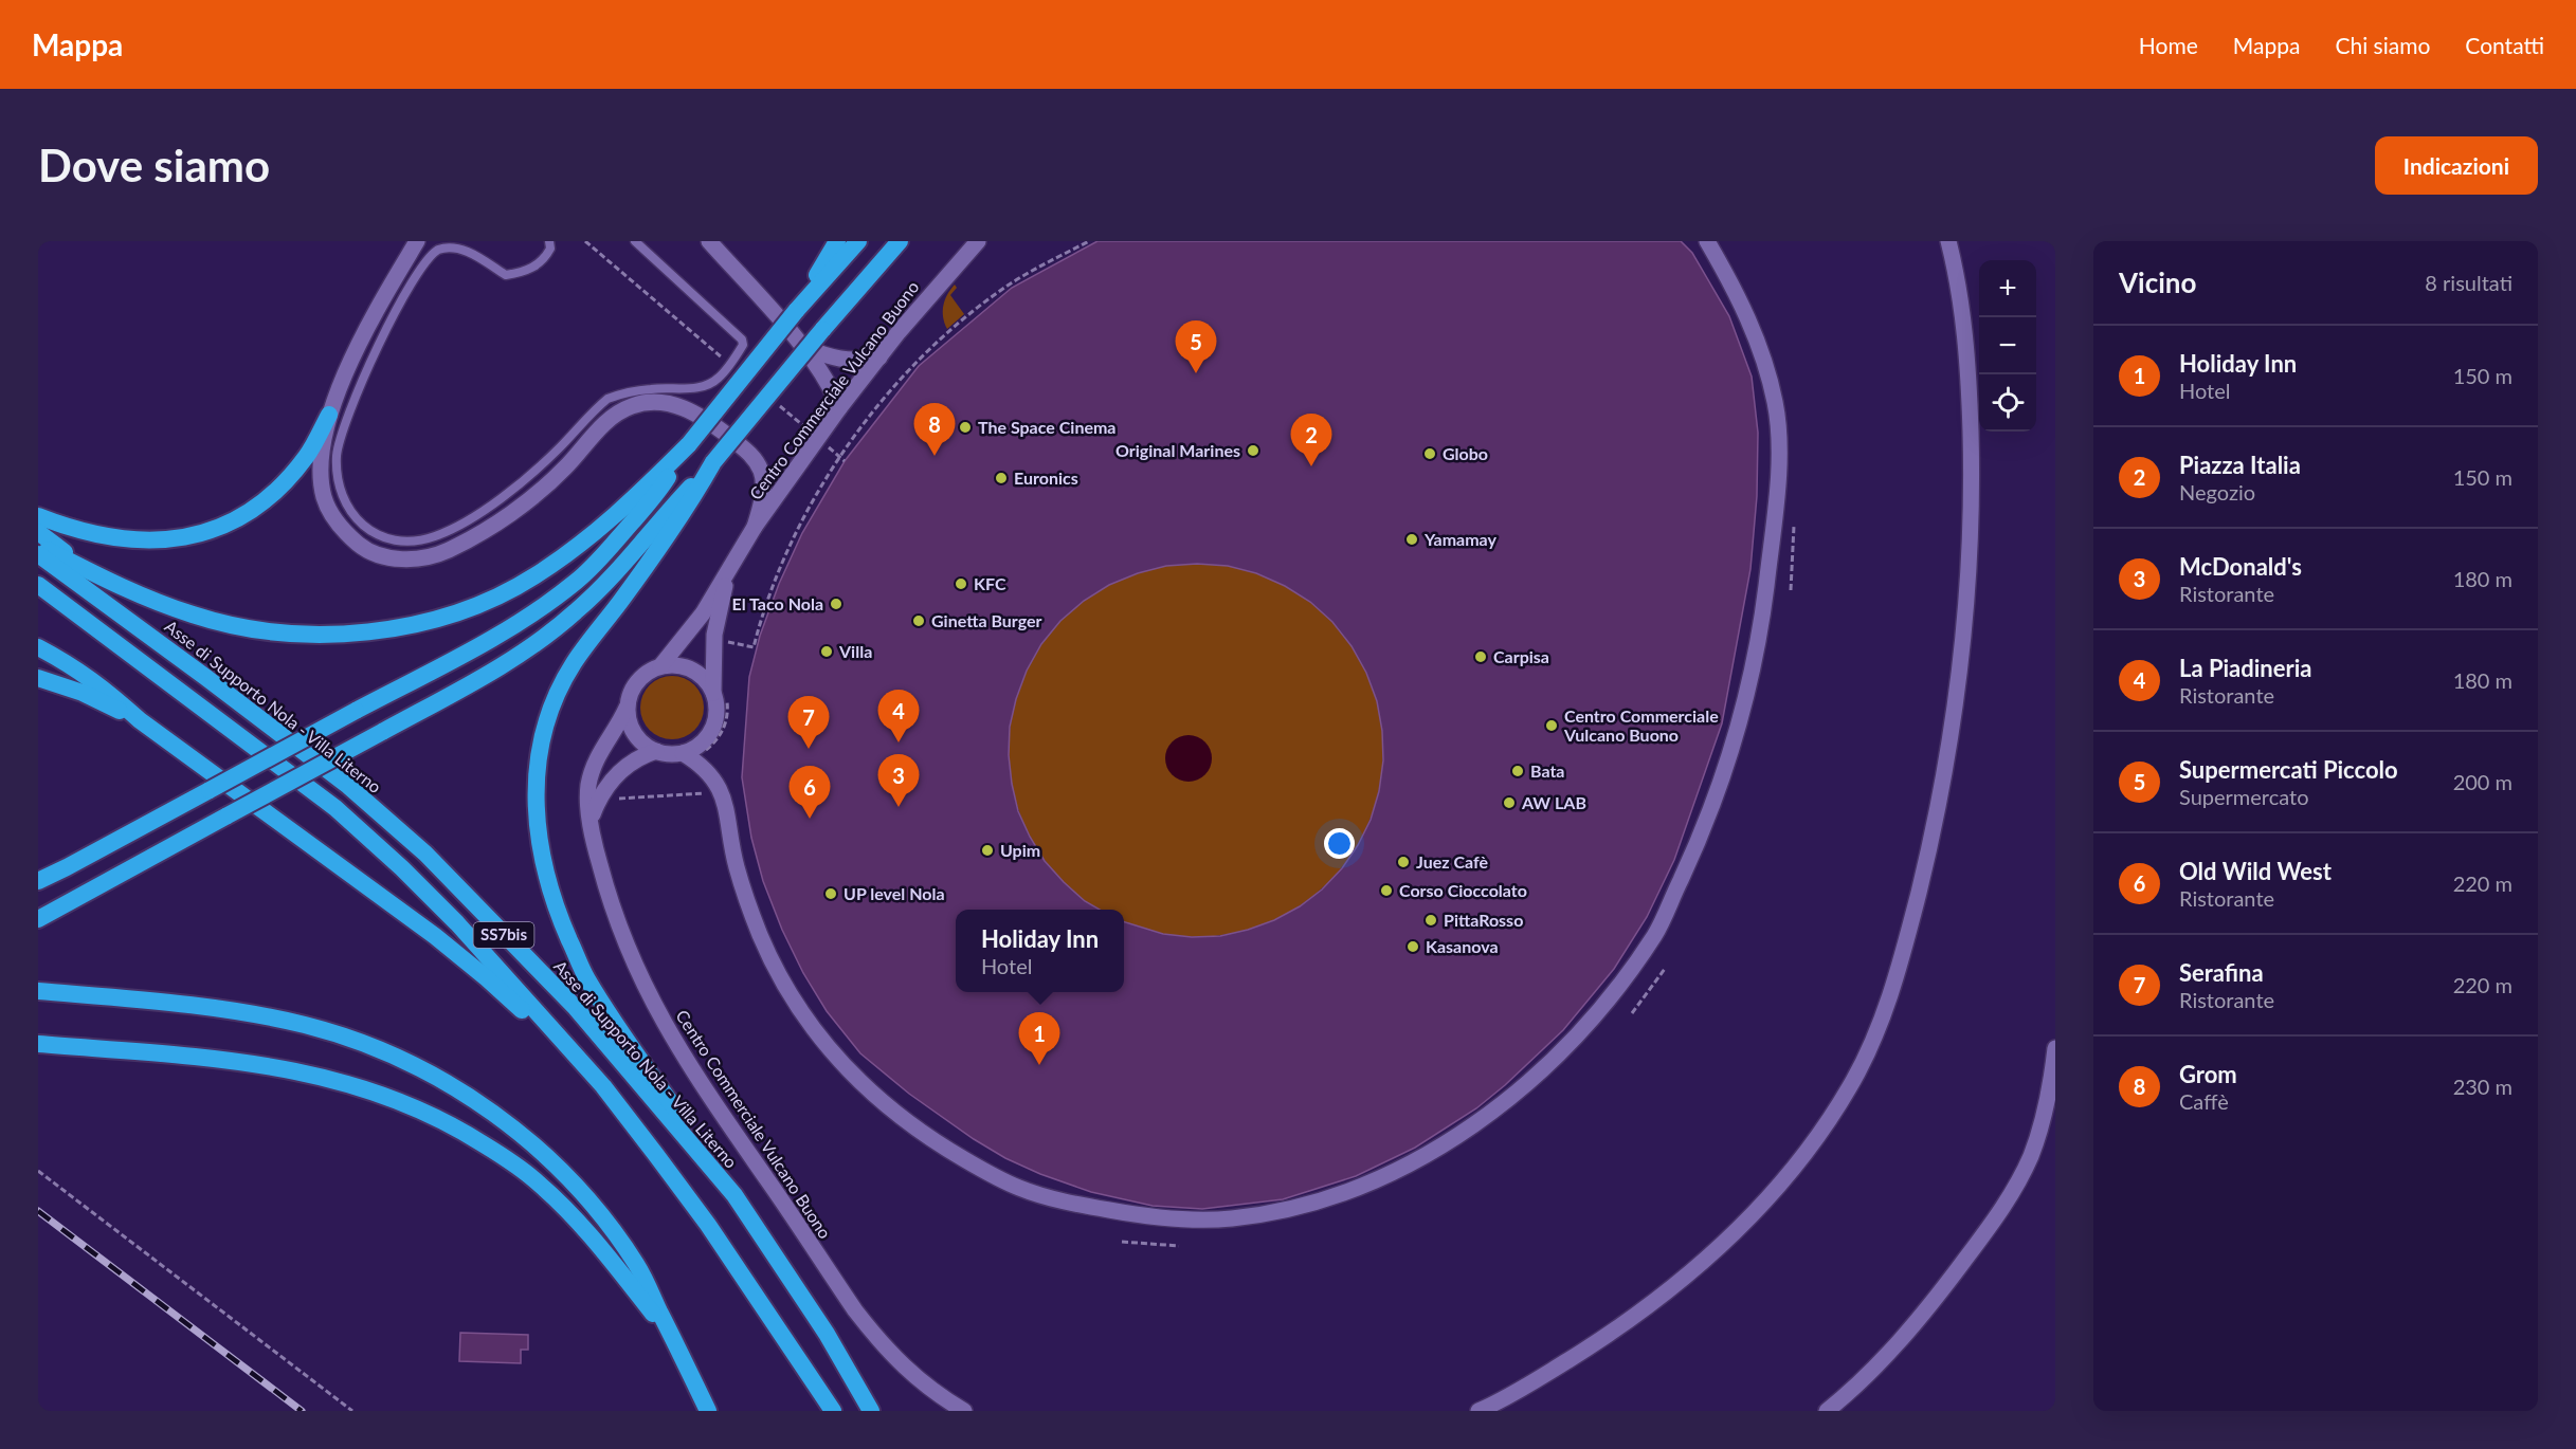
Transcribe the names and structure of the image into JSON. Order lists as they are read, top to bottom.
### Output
{
  "streets": {
    "highway": ["Asse di Supporto Nola - Villa Literno", "SS7bis"],
    "street": ["Centro Commerciale Vulcano Buono"]
  },
  "places": [
    "The Space Cinema",
    "Original Marines",
    "Globo",
    "Euronics",
    "Yamamay",
    "KFC",
    "El Taco Nola",
    "Ginetta Burger",
    "Villa",
    "Carpisa",
    "Centro Commerciale Vulcano Buono",
    "Bata",
    "AW LAB",
    "Upim",
    "Juez Cafè",
    "Corso Cioccolato",
    "UP level Nola",
    "PittaRosso",
    "Kasanova"
  ],
  "page": {
    "header": "Mappa",
    "nav": [
      "Home",
      "Mappa",
      "Chi siamo",
      "Contatti"
    ],
    "buttons": "Indicazioni",
    "title": "Dove siamo",
    "heading": ["Vicino", "8 risultati"],
    "map_buttons": ["+", "−"],
    "pins": [
      "5",
      "8",
      "2",
      "4",
      "7",
      "3",
      "6",
      "1"
    ],
    "list": [
      {
        "mark": "1",
        "name": "Holiday Inn",
        "note": "Hotel",
        "value": "150 m"
      },
      {
        "mark": "2",
        "name": "Piazza Italia",
        "note": "Negozio",
        "value": "150 m"
      },
      {
        "mark": "3",
        "name": "McDonald's",
        "note": "Ristorante",
        "value": "180 m"
      },
      {
        "mark": "4",
        "name": "La Piadineria",
        "note": "Ristorante",
        "value": "180 m"
      },
      {
        "mark": "5",
        "name": "Supermercati Piccolo",
        "note": "Supermercato",
        "value": "200 m"
      },
      {
        "mark": "6",
        "name": "Old Wild West",
        "note": "Ristorante",
        "value": "220 m"
      },
      {
        "mark": "7",
        "name": "Serafina",
        "note": "Ristorante",
        "value": "220 m"
      },
      {
        "mark": "8",
        "name": "Grom",
        "note": "Caffè",
        "value": "230 m"
      }
    ],
    "popup": ["Holiday Inn", "Hotel"]
  }
}
